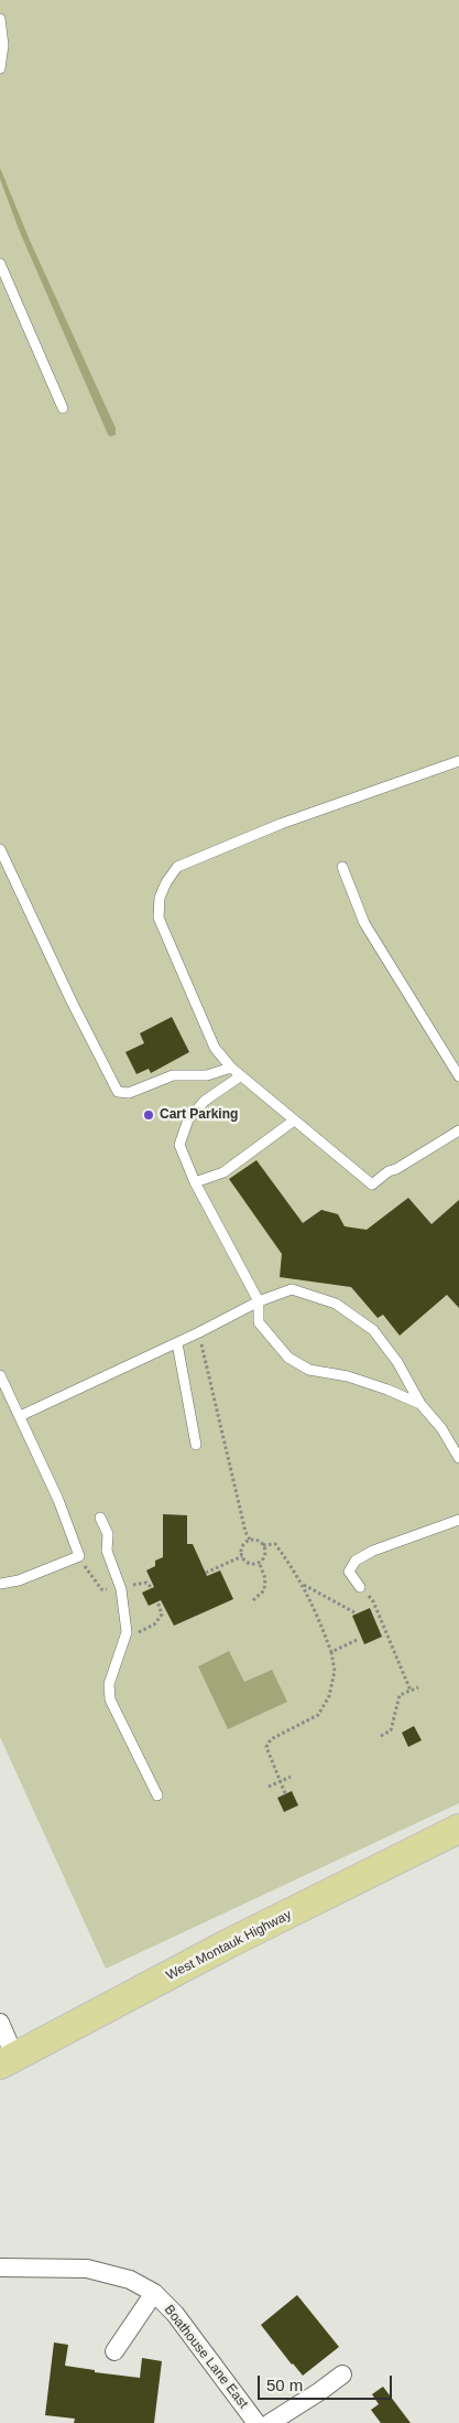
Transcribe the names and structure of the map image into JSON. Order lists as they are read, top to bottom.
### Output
{
  "streets": {
    "main road": ["West Montauk Highway"],
    "street": ["Boathouse Lane East"]
  },
  "places": ["Cart Parking"],
  "scale_bar": "50 m"
}
